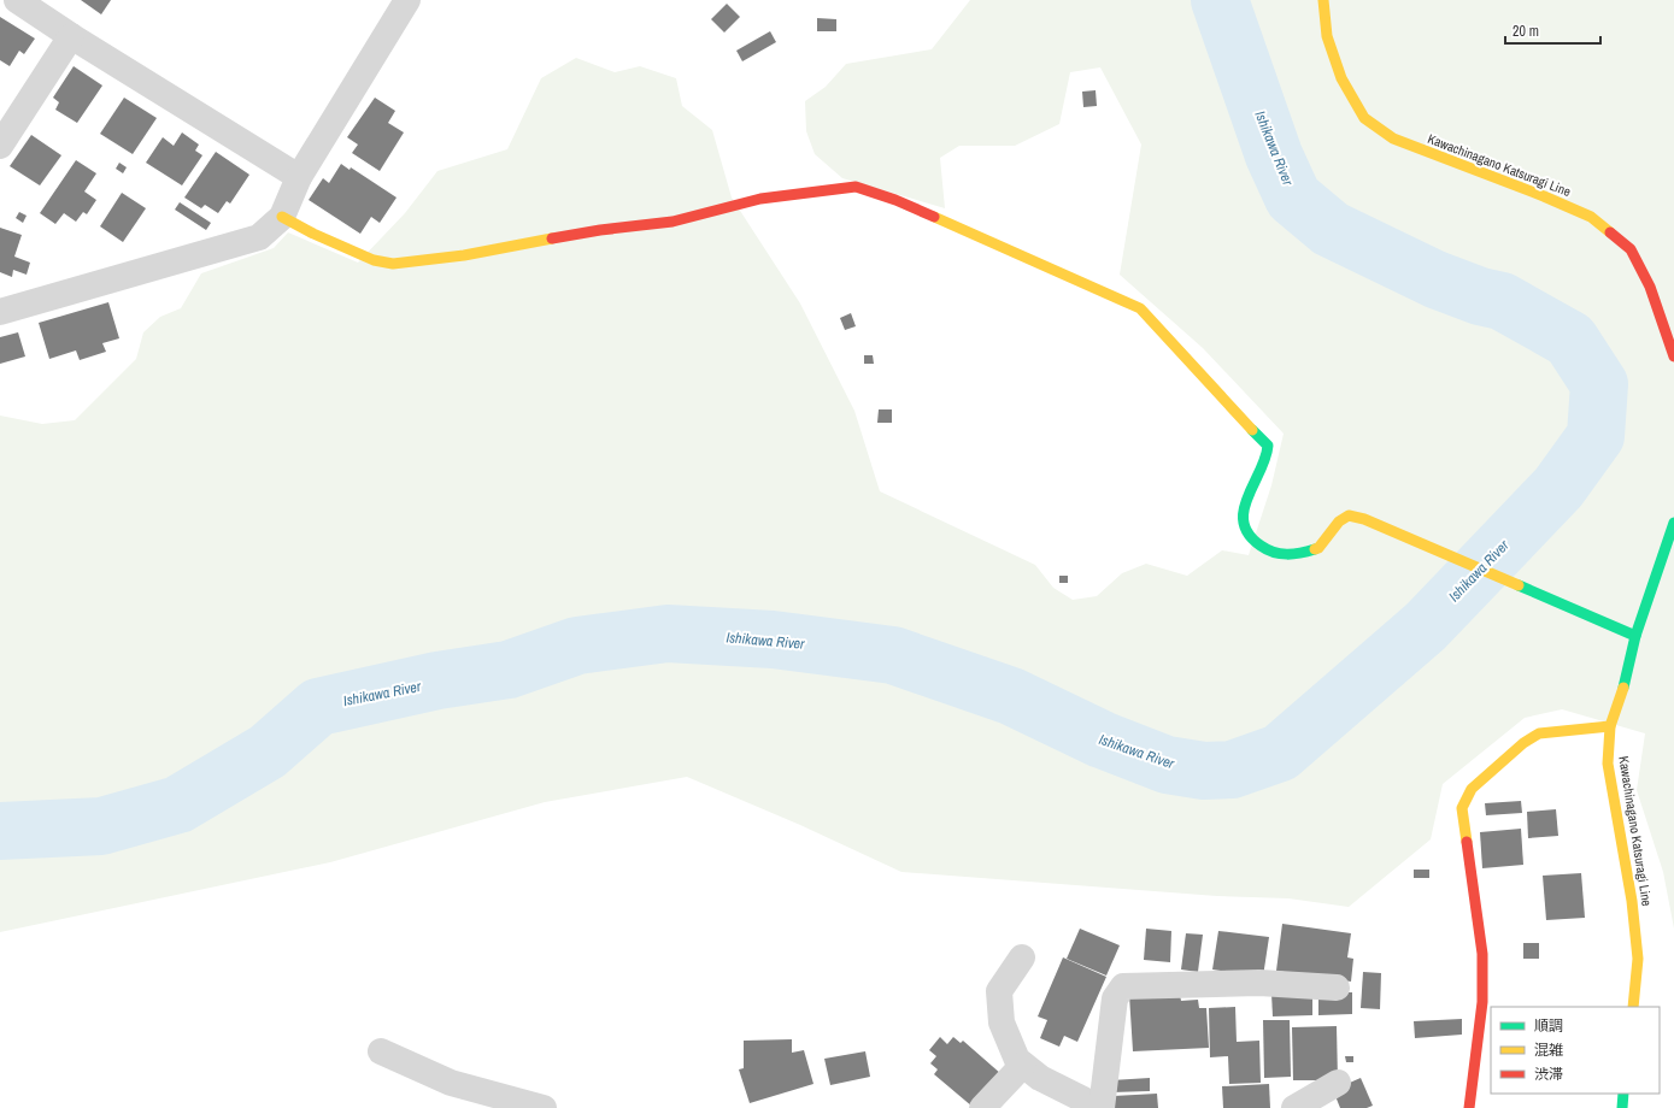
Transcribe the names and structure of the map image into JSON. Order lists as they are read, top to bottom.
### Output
{
  "streets": {
    "street": ["Kawachinagano Katsuragi Line"]
  },
  "water": ["Ishikawa River"],
  "legend": ["順調", "混雑", "渋滞"],
  "scale_bar": "20 m"
}
